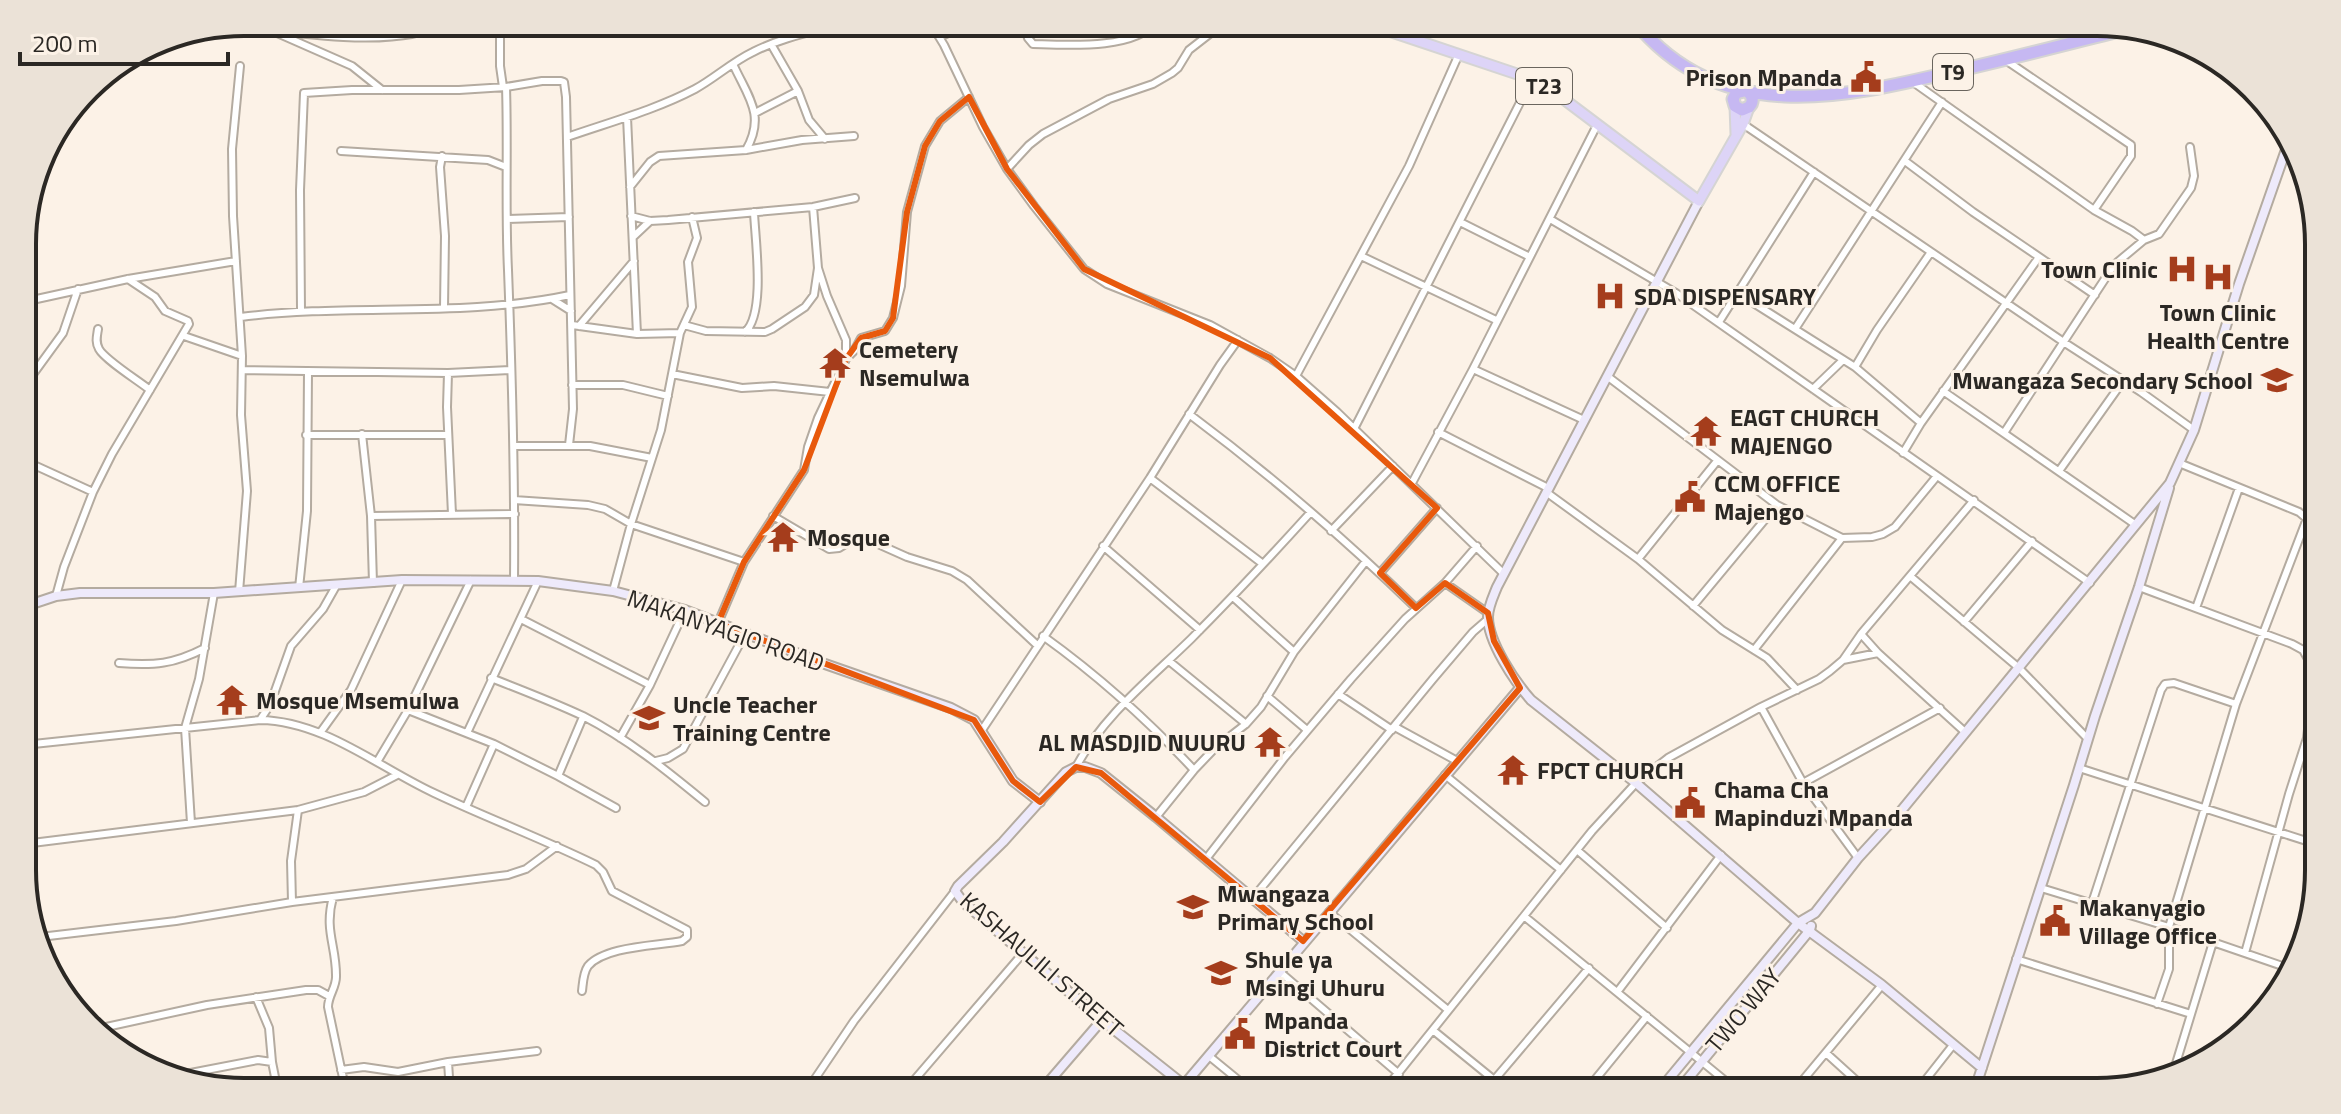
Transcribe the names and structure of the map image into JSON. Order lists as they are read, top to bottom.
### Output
{
  "streets": {
    "highway": ["T9"],
    "main road": ["T23"],
    "street": ["MAKANYAGIO ROAD", "KASHAULILI STREET", "TWO WAY"]
  },
  "crossings": [
    ["MAKANYAGIO ROAD", "KASHAULILI STREET"]
  ],
  "places": {
    "public building": [
      "Prison Mpanda",
      "CCM OFFICE Majengo",
      "Chama Cha Mapinduzi Mpanda",
      "Makanyagio Village Office",
      "Mpanda District Court"
    ],
    "hospital": ["Town Clinic", "Town Clinic Health Centre", "SDA DISPENSARY"],
    "temple": [
      "Cemetery Nsemulwa",
      "EAGT CHURCH MAJENGO",
      "Mosque",
      "Mosque Msemulwa",
      "AL MASDJID NUURU",
      "FPCT CHURCH"
    ],
    "school or university": [
      "Mwangaza Secondary School",
      "Uncle Teacher Training Centre",
      "Mwangaza Primary School",
      "Shule ya Msingi Uhuru"
    ]
  },
  "scale_bar": "200 m"
}
